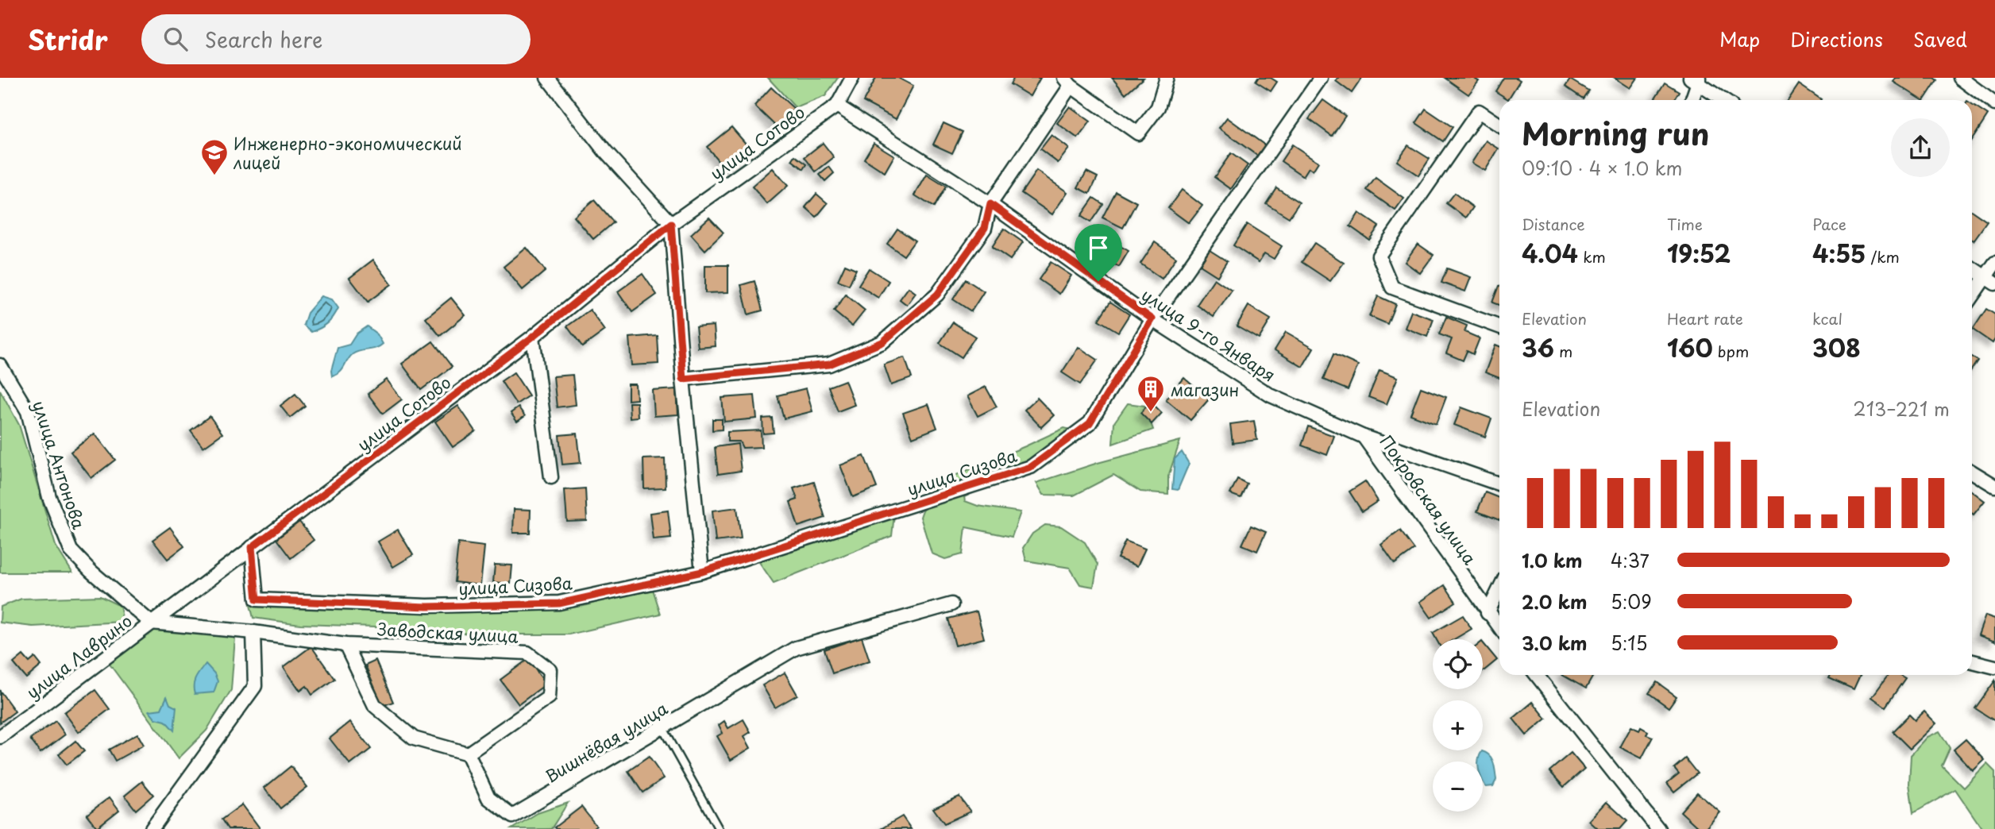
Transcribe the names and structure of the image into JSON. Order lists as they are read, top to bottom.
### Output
{
  "streets": {
    "street": [
      "улица Сотово",
      "улица 9-го Января",
      "улица Антонова",
      "улица Сизова",
      "Покровская улица",
      "Заводская улица",
      "улица Лаврино",
      "Вишнёвая улица"
    ]
  },
  "crossings": [
    ["улица Сотово", "улица 9-го Января"],
    ["улица Сотово", "улица Антонова"],
    ["улица Сотово", "улица Сизова"],
    ["улица Сотово", "улица Лаврино"],
    ["улица 9-го Января", "улица Сизова"],
    ["улица 9-го Января", "Покровская улица"],
    ["улица Антонова", "улица Лаврино"],
    ["Заводская улица", "Вишнёвая улица"]
  ],
  "places": {
    "school or university": ["Инженерно-экономический лицей"],
    "building": ["магазин"]
  },
  "page": {
    "header": "Stridr",
    "search": "Search here",
    "nav": ["Map", "Directions", "Saved"],
    "heading": ["Morning run", "09:10 · 4 × 1.0 km"],
    "stats": [
      ["Distance", "4.04 km"],
      ["Time", "19:52"],
      ["Pace", "4:55 /km"],
      ["Elevation", "36 m"],
      ["Heart rate", "160 bpm"],
      ["kcal", "308"]
    ],
    "chart": ["Elevation", "213–221 m"],
    "list": [
      {
        "name": "1.0 km",
        "note": "4:37"
      },
      {
        "name": "2.0 km",
        "note": "5:09"
      },
      {
        "name": "3.0 km",
        "note": "5:15"
      }
    ],
    "map_buttons": ["+", "−"]
  }
}
